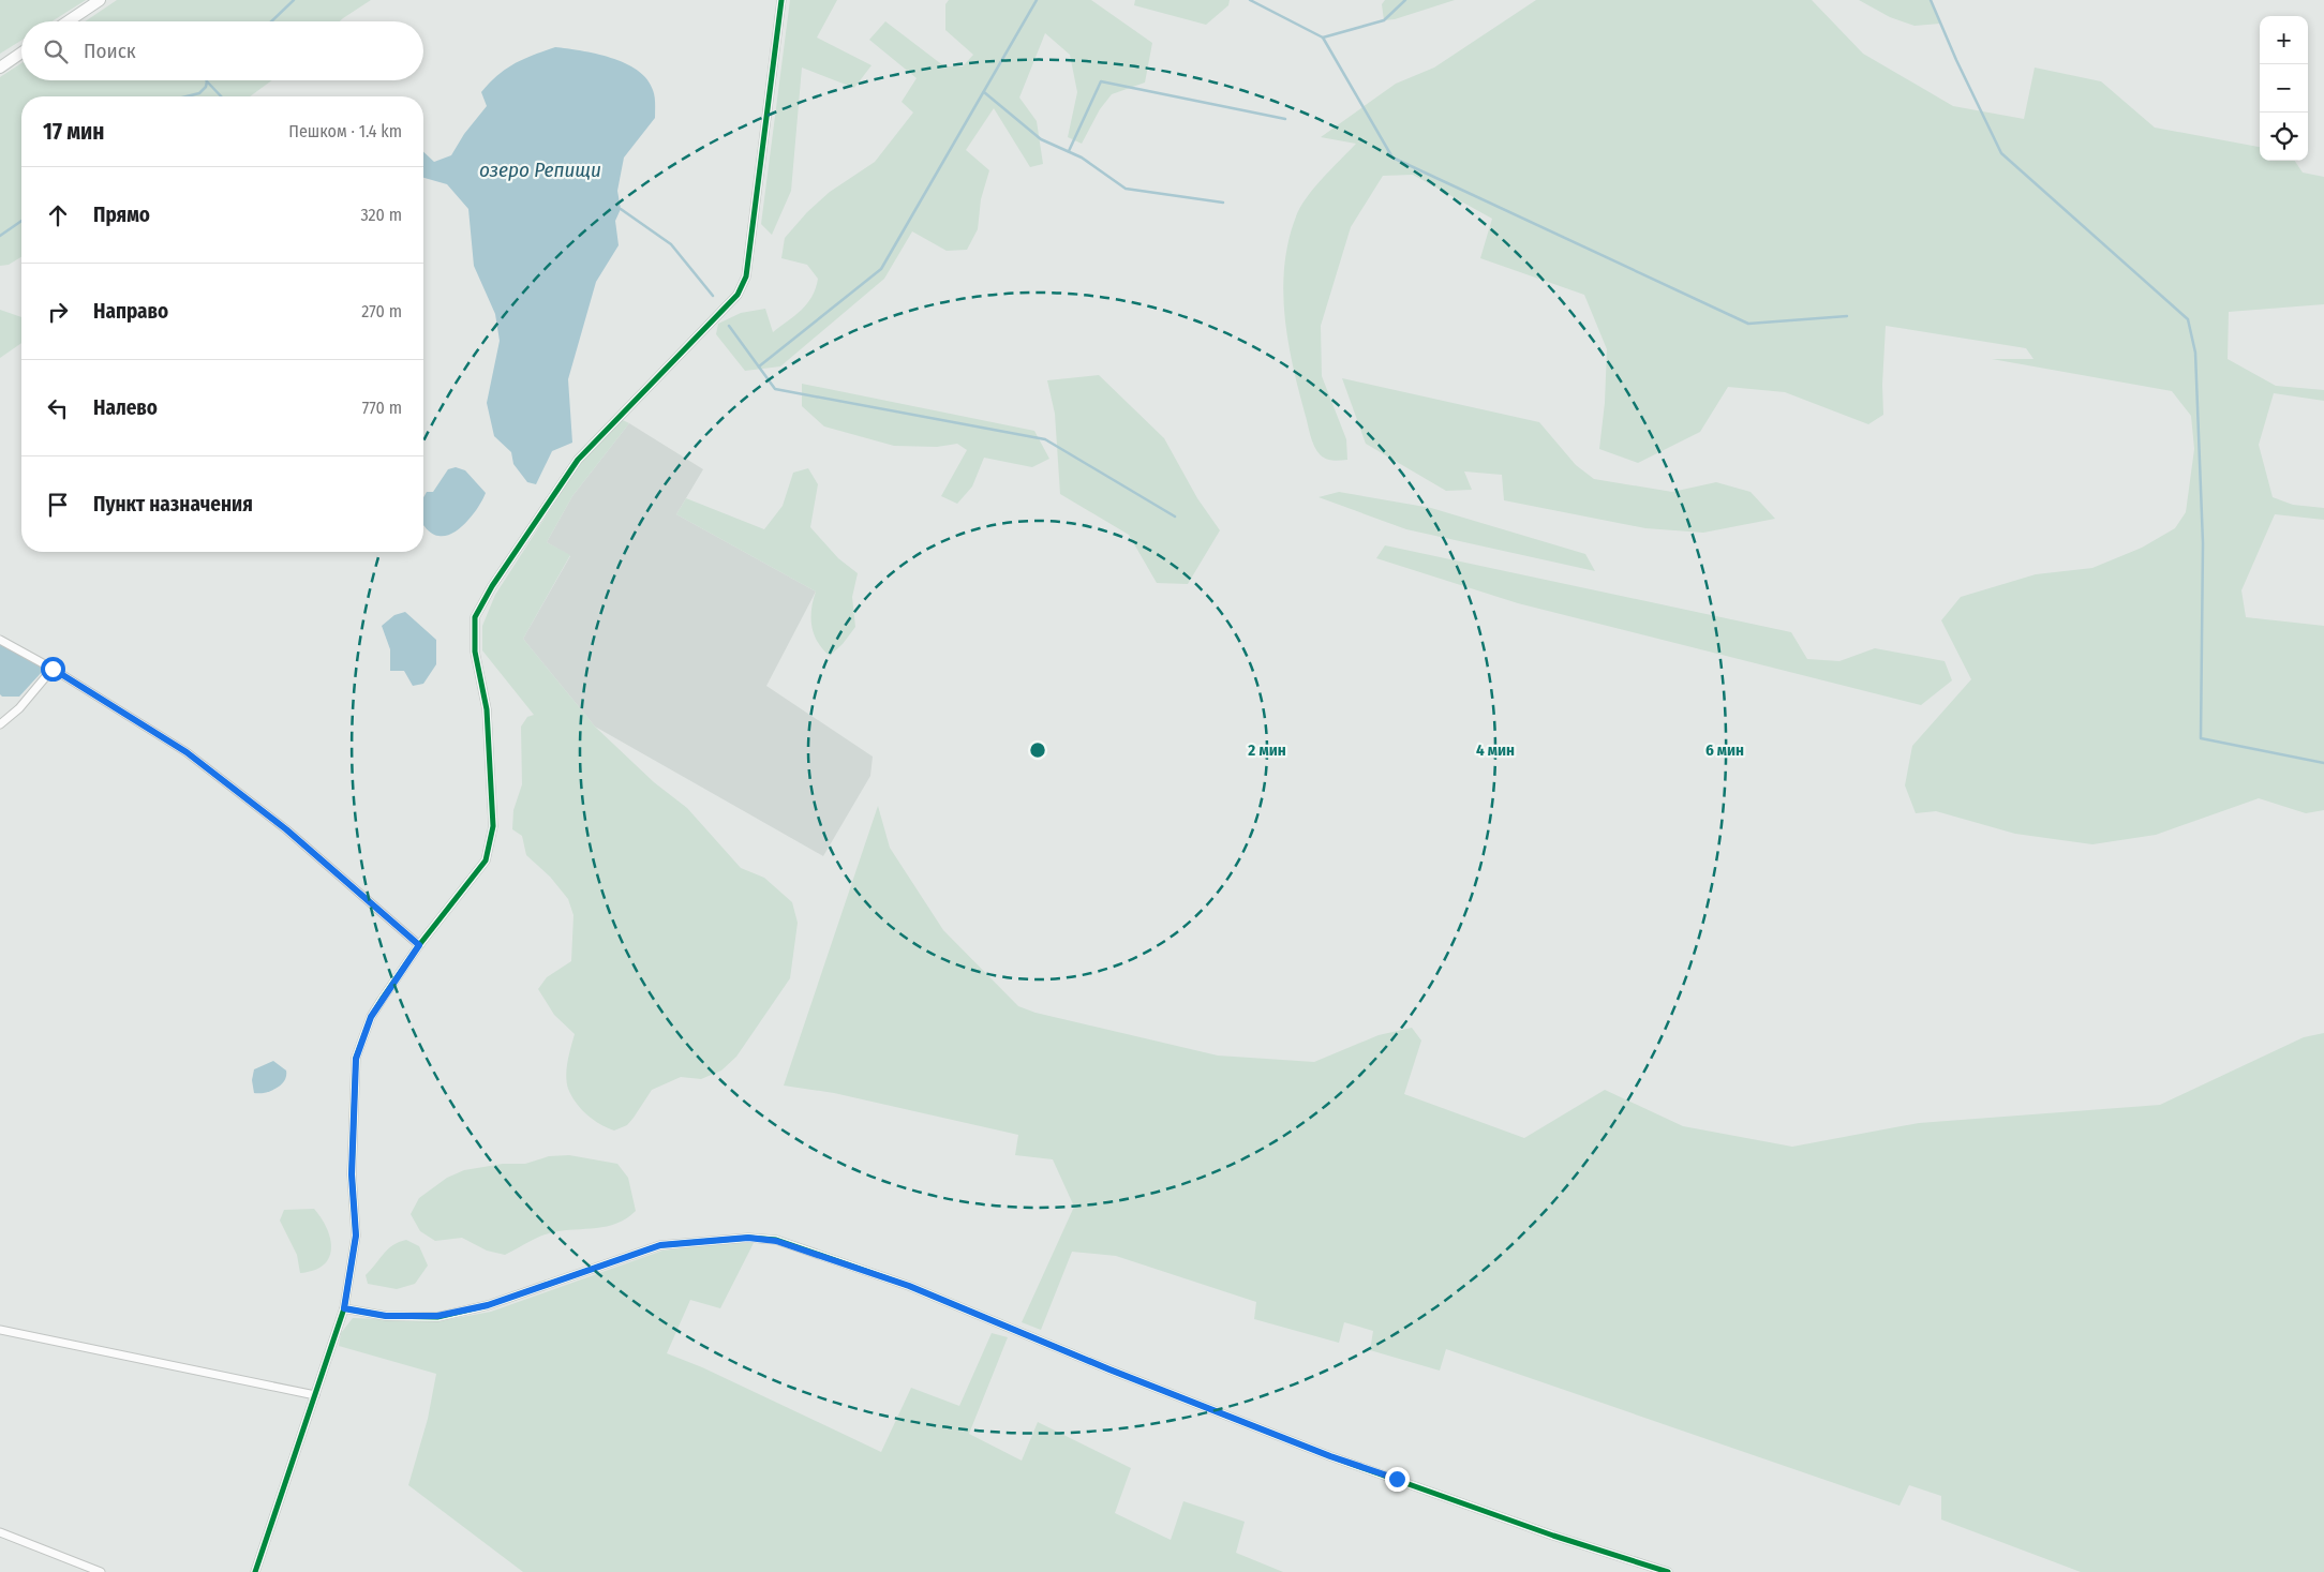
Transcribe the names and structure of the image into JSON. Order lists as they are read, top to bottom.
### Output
{
  "water": ["озеро Репищи"],
  "page": {
    "map_buttons": ["+", "−"],
    "search": "Поиск",
    "heading": ["17 мин", "Пешком · 1.4 km"],
    "list": [
      ["Прямо", "320 m"],
      ["Направо", "270 m"],
      ["Налево", "770 m"],
      "Пункт назначения"
    ]
  },
  "rings": ["2 мин", "4 мин", "6 мин"]
}
